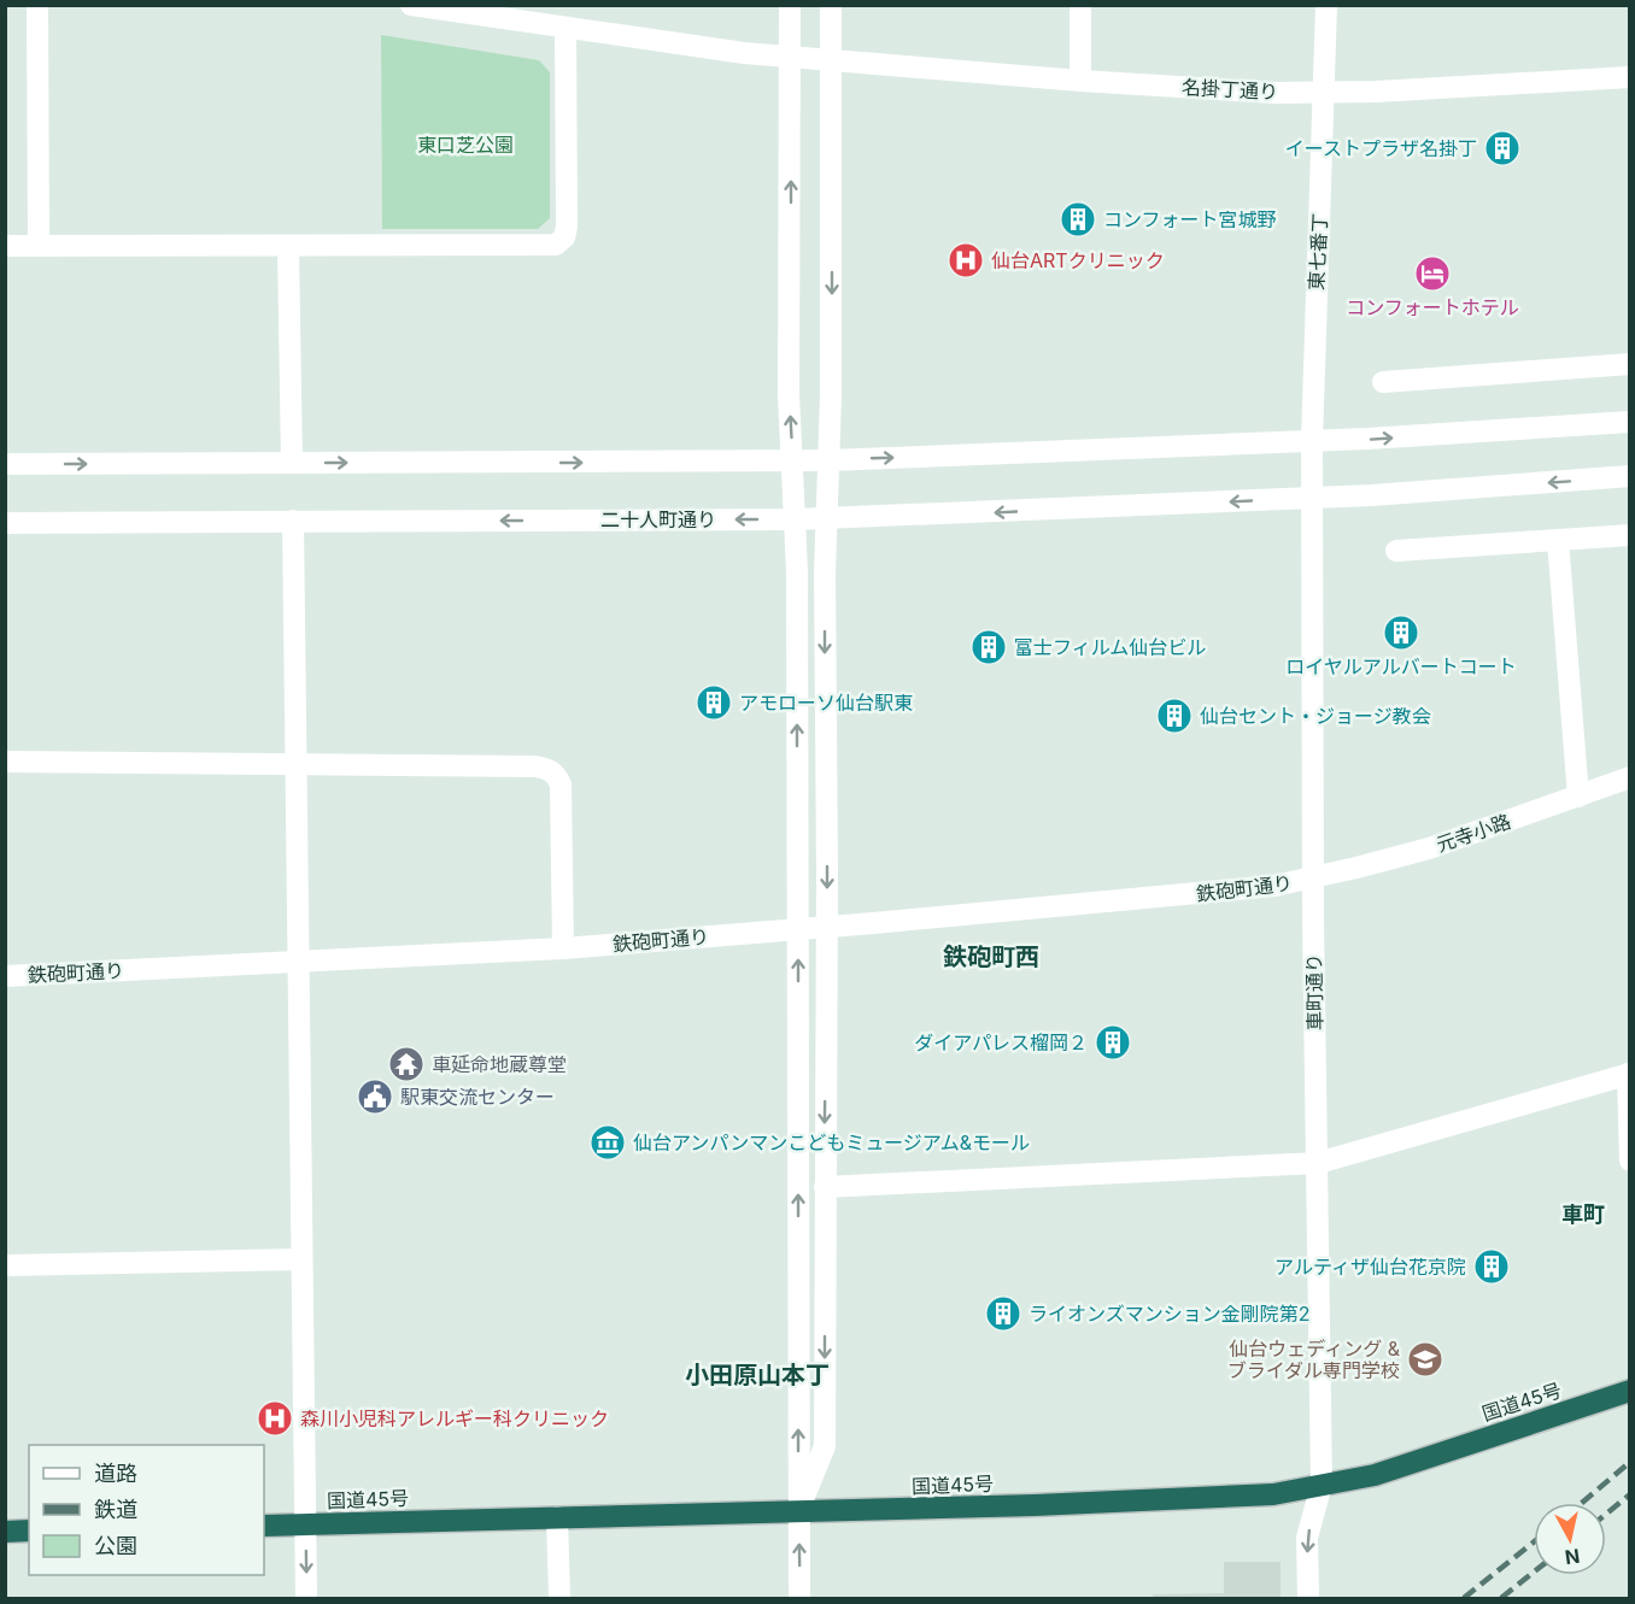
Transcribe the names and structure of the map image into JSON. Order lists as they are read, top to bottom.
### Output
{
  "streets": {
    "highway": ["国道45号"],
    "street": [
      "名掛丁通り",
      "東七番丁",
      "二十人町通り",
      "元寺小路",
      "鉄砲町通り",
      "車町通り"
    ]
  },
  "crossings": [
    ["名掛丁通り", "東七番丁"],
    ["東七番丁", "二十人町通り"],
    ["東七番丁", "車町通り"],
    ["二十人町通り", "車町通り"],
    ["元寺小路", "鉄砲町通り"],
    ["元寺小路", "車町通り"],
    ["鉄砲町通り", "車町通り"],
    ["車町通り", "国道45号"]
  ],
  "districts": ["鉄砲町西", "車町", "小田原山本丁"],
  "parks": ["東口芝公園"],
  "places": {
    "building": [
      "イーストプラザ名掛丁",
      "コンフォート宮城野",
      "ロイヤルアルバートコート",
      "富士フィルム仙台ビル",
      "アモローソ仙台駅東",
      "仙台セント・ジョージ教会",
      "ダイアパレス榴岡２",
      "アルティザ仙台花京院",
      "ライオンズマンション金剛院第2"
    ],
    "hospital": ["仙台ARTクリニック", "森川小児科アレルギー科クリニック"],
    "hotel": ["コンフォートホテル"],
    "temple": ["車延命地蔵尊堂"],
    "public building": ["駅東交流センター"],
    "museum": ["仙台アンパンマンこどもミュージアム&モール"],
    "school or university": ["仙台ウェディング & ブライダル専門学校"]
  },
  "legend": ["道路", "鉄道", "公園"],
  "north": "bottom"
}
